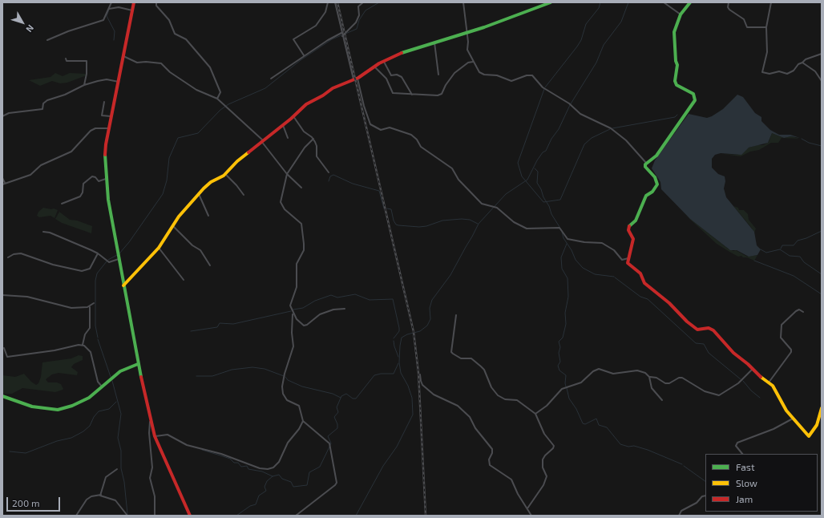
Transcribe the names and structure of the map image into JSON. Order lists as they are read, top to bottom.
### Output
{
  "legend": ["Fast", "Slow", "Jam"],
  "scale_bar": "200 m",
  "north": "bottom right"
}
